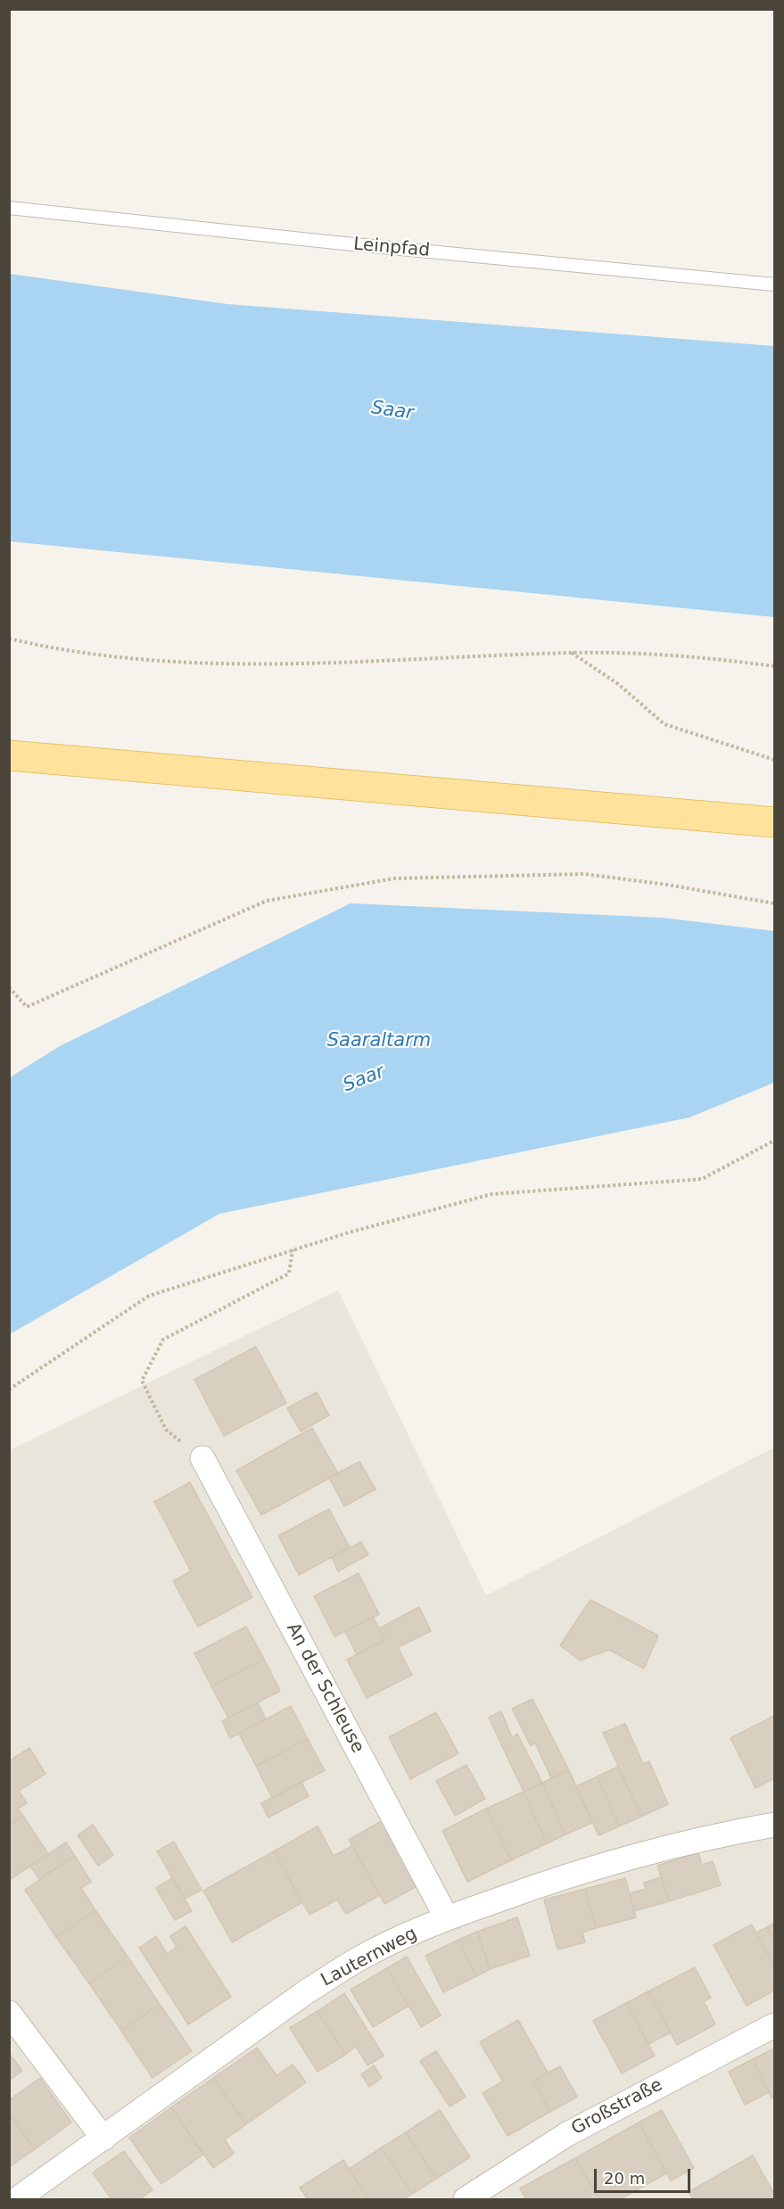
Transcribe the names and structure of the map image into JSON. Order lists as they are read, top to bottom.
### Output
{
  "streets": {
    "street": ["An der Schleuse", "Lauternweg", "Großstraße"],
    "lane": ["Leinpfad"]
  },
  "crossings": [
    ["An der Schleuse", "Lauternweg"]
  ],
  "water": ["Saar", "Saaraltarm"],
  "scale_bar": "20 m"
}
